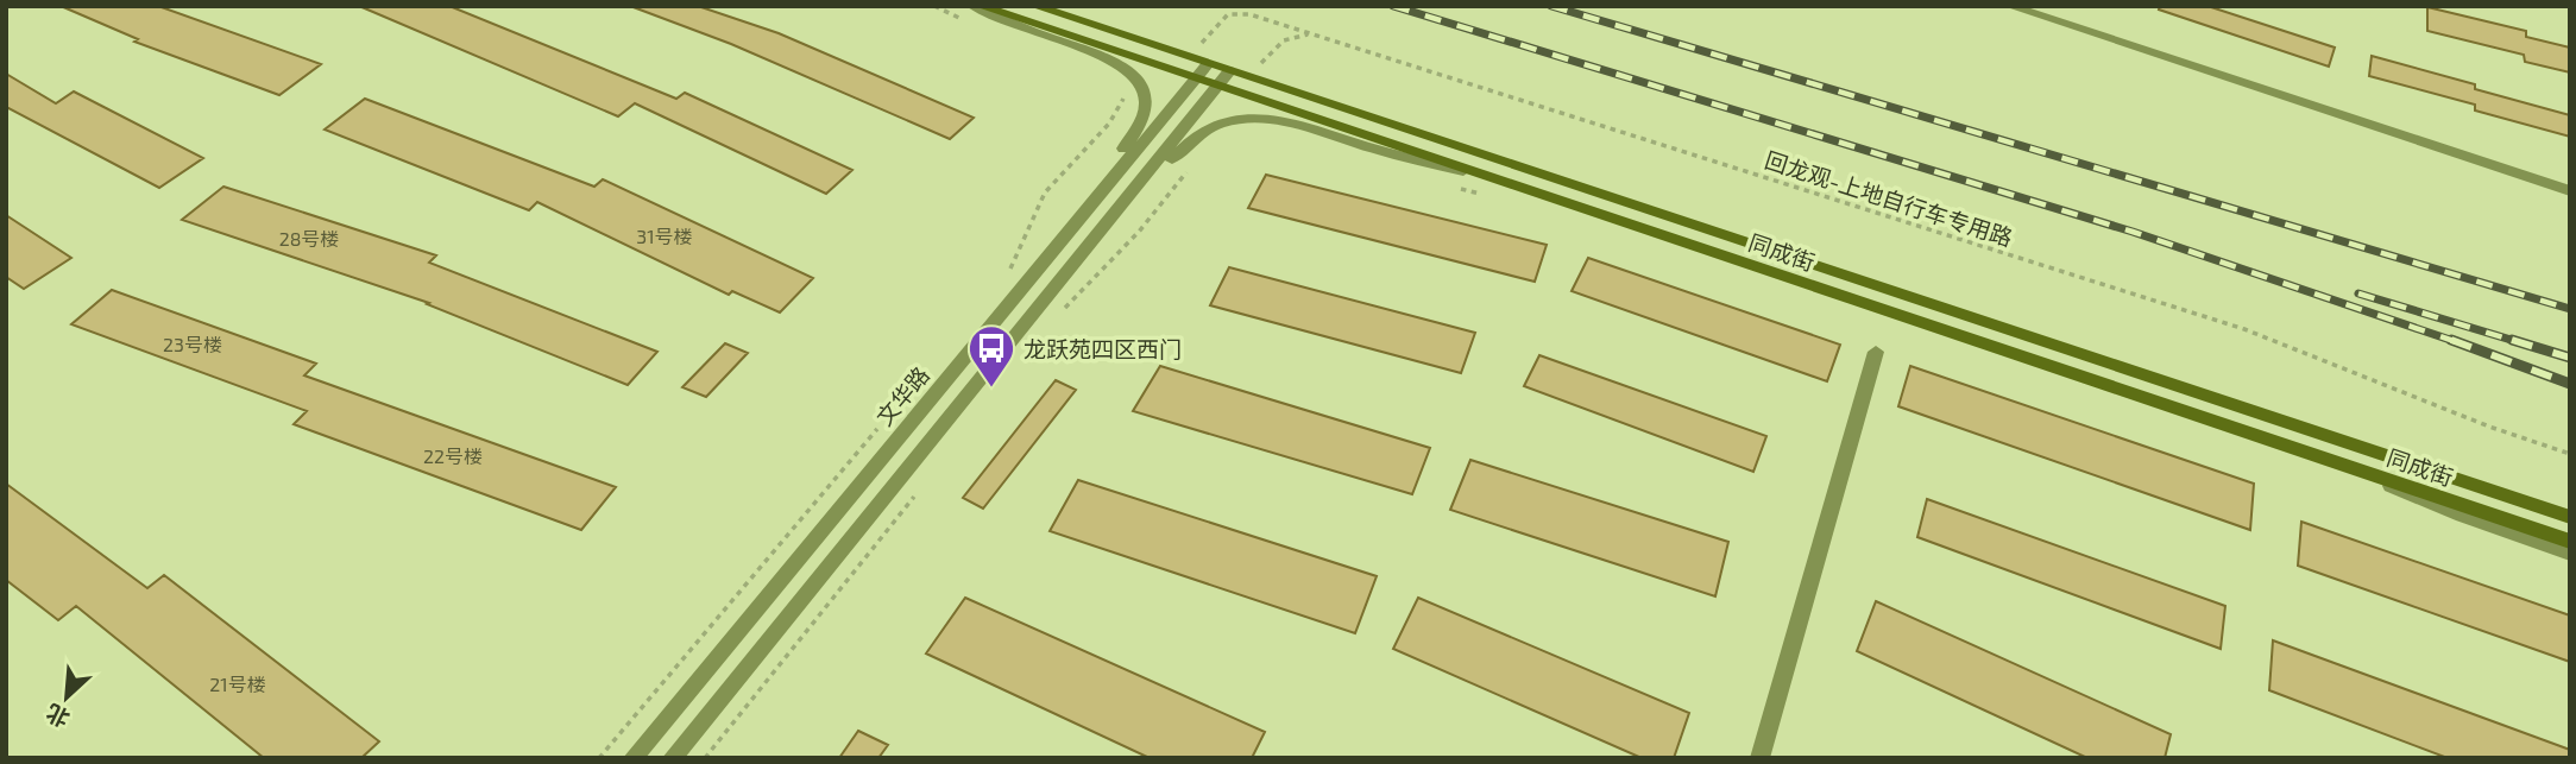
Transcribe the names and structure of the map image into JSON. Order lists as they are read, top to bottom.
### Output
{
  "streets": {
    "main road": ["同成街"],
    "street": ["文华路"],
    "path": ["回龙观-上地自行车专用路"]
  },
  "crossings": [
    ["同成街", "文华路"]
  ],
  "places": {
    "bus stop": ["龙跃苑四区西门"]
  },
  "house_numbers": [
    "31号楼",
    "28号楼",
    "23号楼",
    "22号楼",
    "21号楼"
  ],
  "north": "bottom left"
}
